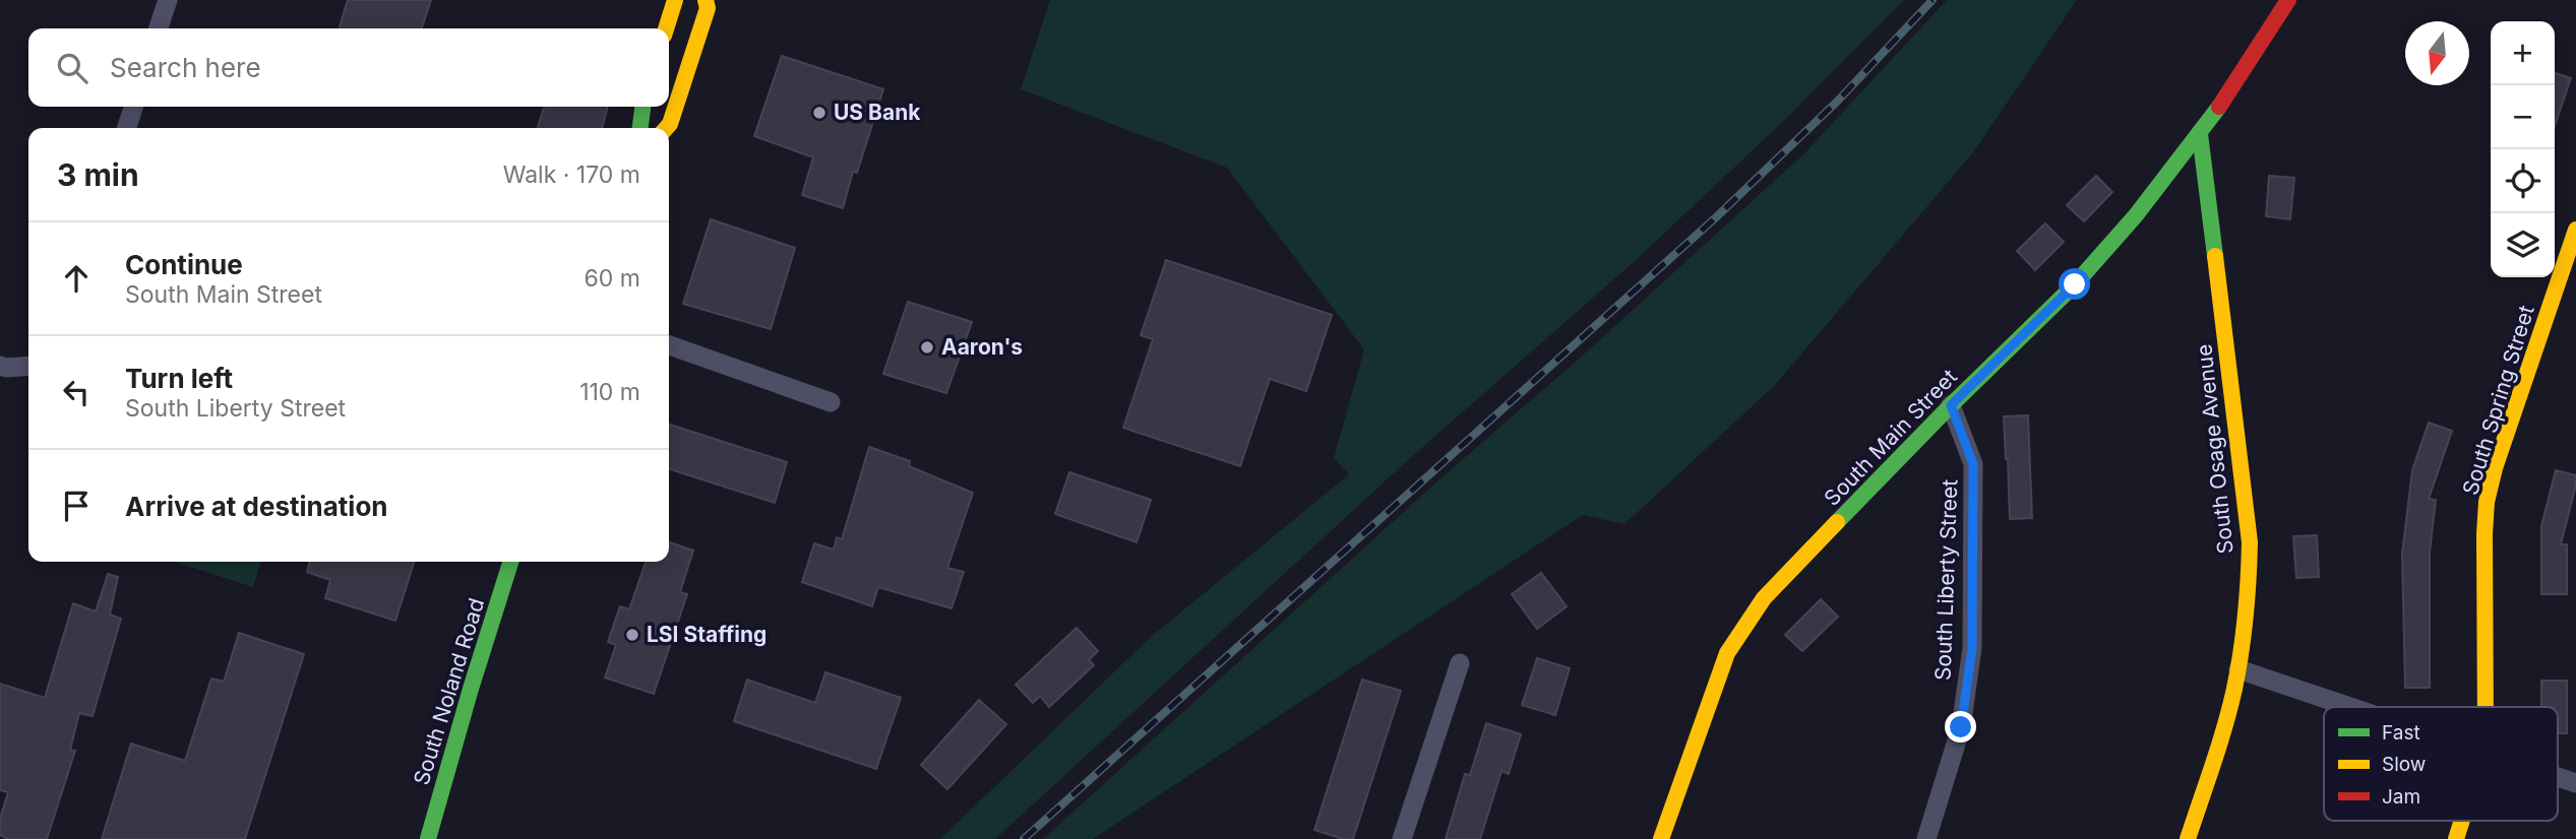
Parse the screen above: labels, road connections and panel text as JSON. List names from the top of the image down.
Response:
{
  "streets": {
    "street": [
      "South Spring Street",
      "South Main Street",
      "South Osage Avenue",
      "South Liberty Street",
      "South Noland Road"
    ]
  },
  "crossings": [
    ["South Main Street", "South Osage Avenue"],
    ["South Main Street", "South Liberty Street"]
  ],
  "places": ["US Bank", "Aaron's", "LSI Staffing"],
  "legend": ["Fast", "Slow", "Jam"],
  "north": "bottom",
  "page": {
    "map_buttons": ["+", "−"],
    "search": "Search here",
    "heading": ["3 min", "Walk · 170 m"],
    "list": [
      ["Continue", "South Main Street", "60 m"],
      ["Turn left", "South Liberty Street", "110 m"],
      "Arrive at destination"
    ]
  }
}
